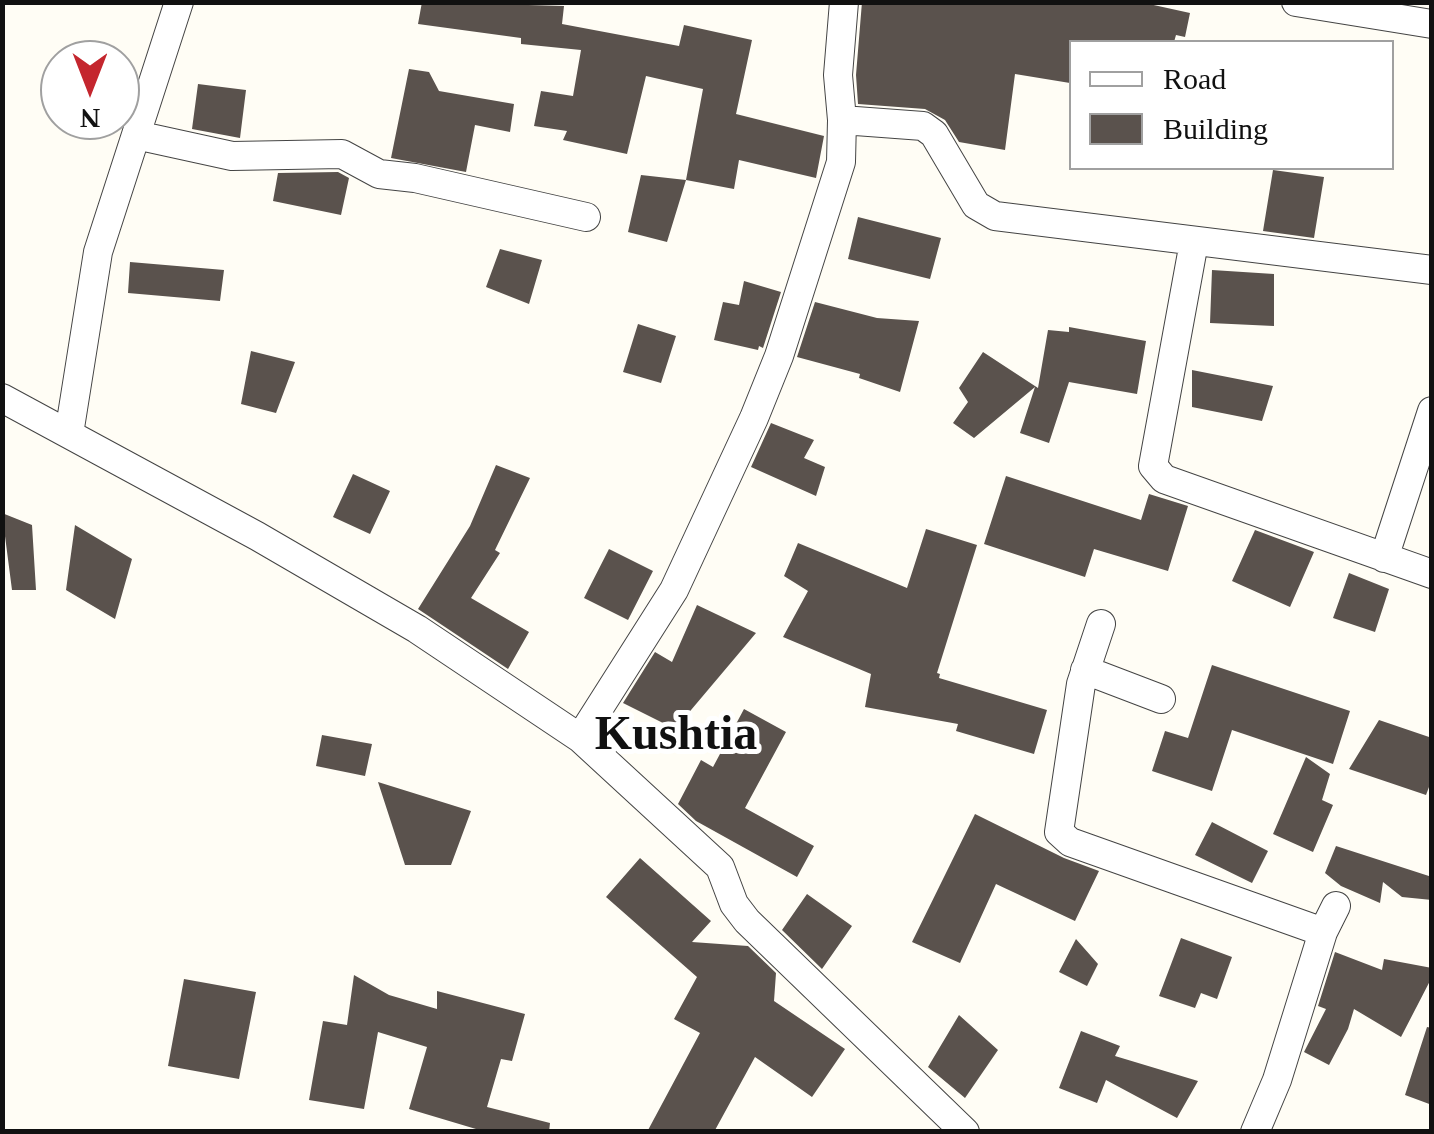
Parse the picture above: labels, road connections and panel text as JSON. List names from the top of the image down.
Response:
{
  "districts": ["Kushtia"],
  "legend": ["Road", "Building"],
  "north": "bottom"
}
